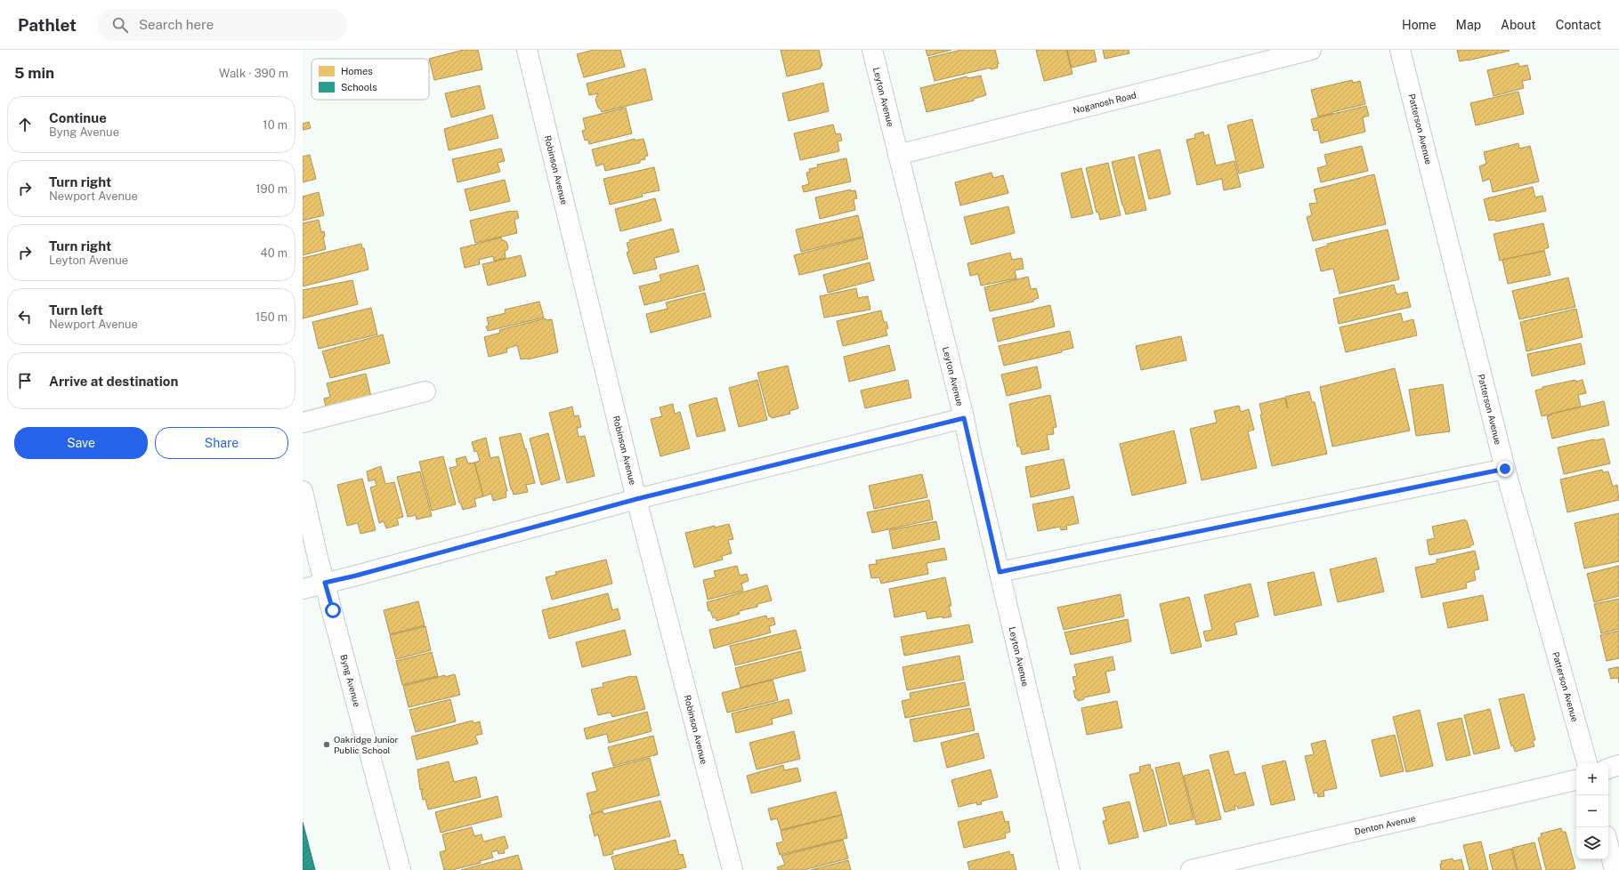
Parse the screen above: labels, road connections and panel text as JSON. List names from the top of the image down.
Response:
{
  "streets": {
    "street": [
      "Leyton Avenue",
      "Noganosh Road",
      "Patterson Avenue",
      "Robinson Avenue",
      "Byng Avenue",
      "Denton Avenue"
    ]
  },
  "crossings": [
    ["Leyton Avenue", "Noganosh Road"]
  ],
  "places": ["Oakridge Junior Public School"],
  "legend": ["Homes", "Schools"],
  "page": {
    "header": "Pathlet",
    "search": "Search here",
    "nav": [
      "Home",
      "Map",
      "About",
      "Contact"
    ],
    "heading": ["5 min", "Walk · 390 m"],
    "list": [
      ["Continue", "Byng Avenue", "10 m"],
      ["Turn right", "Newport Avenue", "190 m"],
      ["Turn right", "Leyton Avenue", "40 m"],
      ["Turn left", "Newport Avenue", "150 m"],
      "Arrive at destination"
    ],
    "buttons": ["Save", "Share"],
    "map_buttons": ["+", "−"]
  }
}
